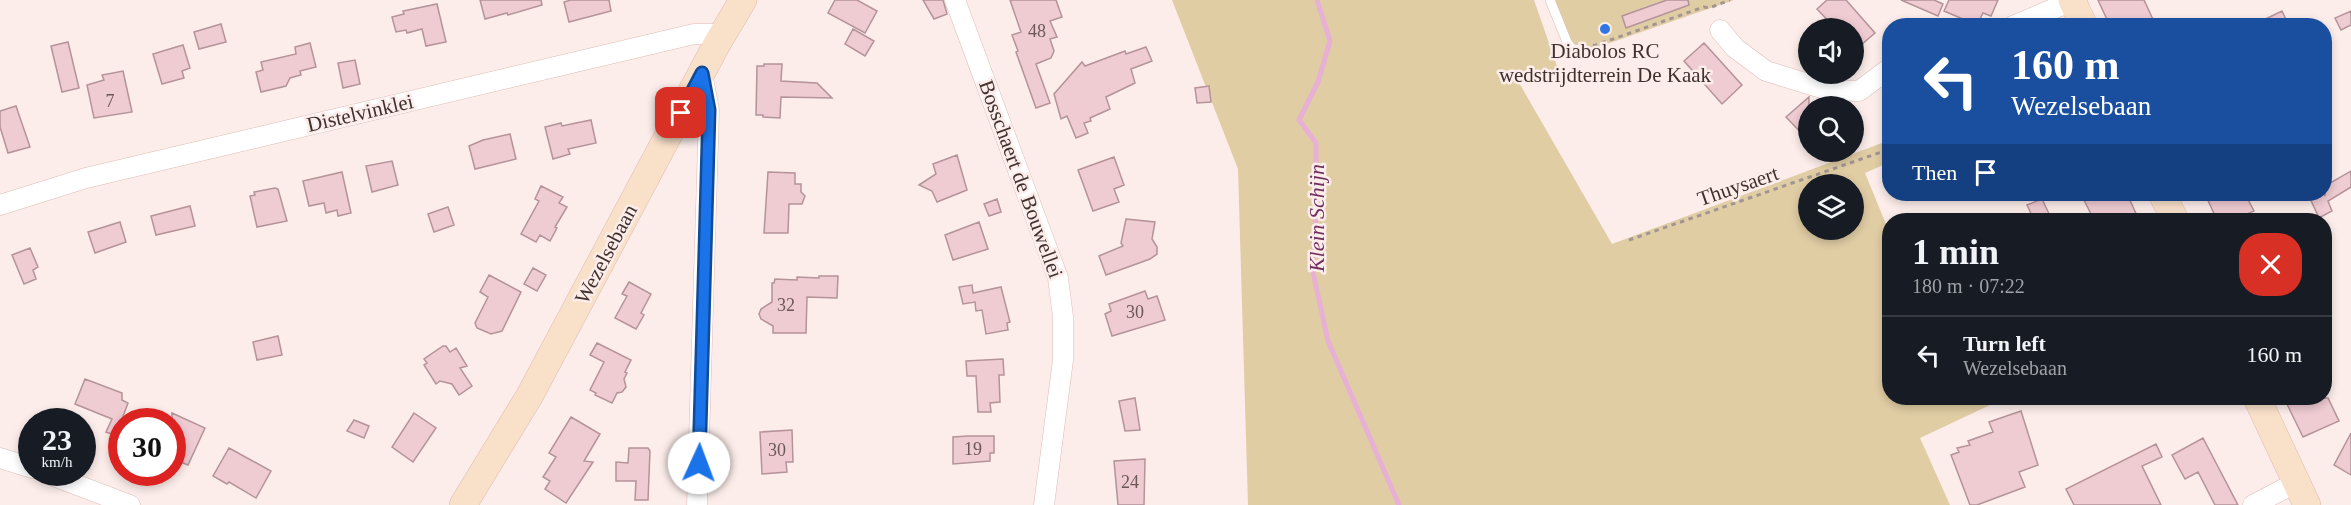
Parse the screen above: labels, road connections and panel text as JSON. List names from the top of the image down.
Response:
{
  "streets": {
    "street": ["Distelvinklei", "Bosschaert de Bouwellei", "Wezelsebaan"],
    "path": ["Thuysaert"]
  },
  "crossings": [
    ["Distelvinklei", "Wezelsebaan"]
  ],
  "water": ["Klein Schijn"],
  "places": ["Diabolos RC wedstrijdterrein De Kaak"],
  "house_numbers": [
    "48",
    "7",
    "32",
    "30",
    "19",
    "30",
    "24"
  ],
  "page": {
    "turn": ["160 m", "Wezelsebaan"],
    "then": "Then",
    "heading": ["1 min", "180 m · 07:22"],
    "list": [
      {
        "name": "Turn left",
        "note": "Wezelsebaan",
        "value": "160 m"
      }
    ],
    "speed": "23 km/h",
    "limit": "30"
  }
}
